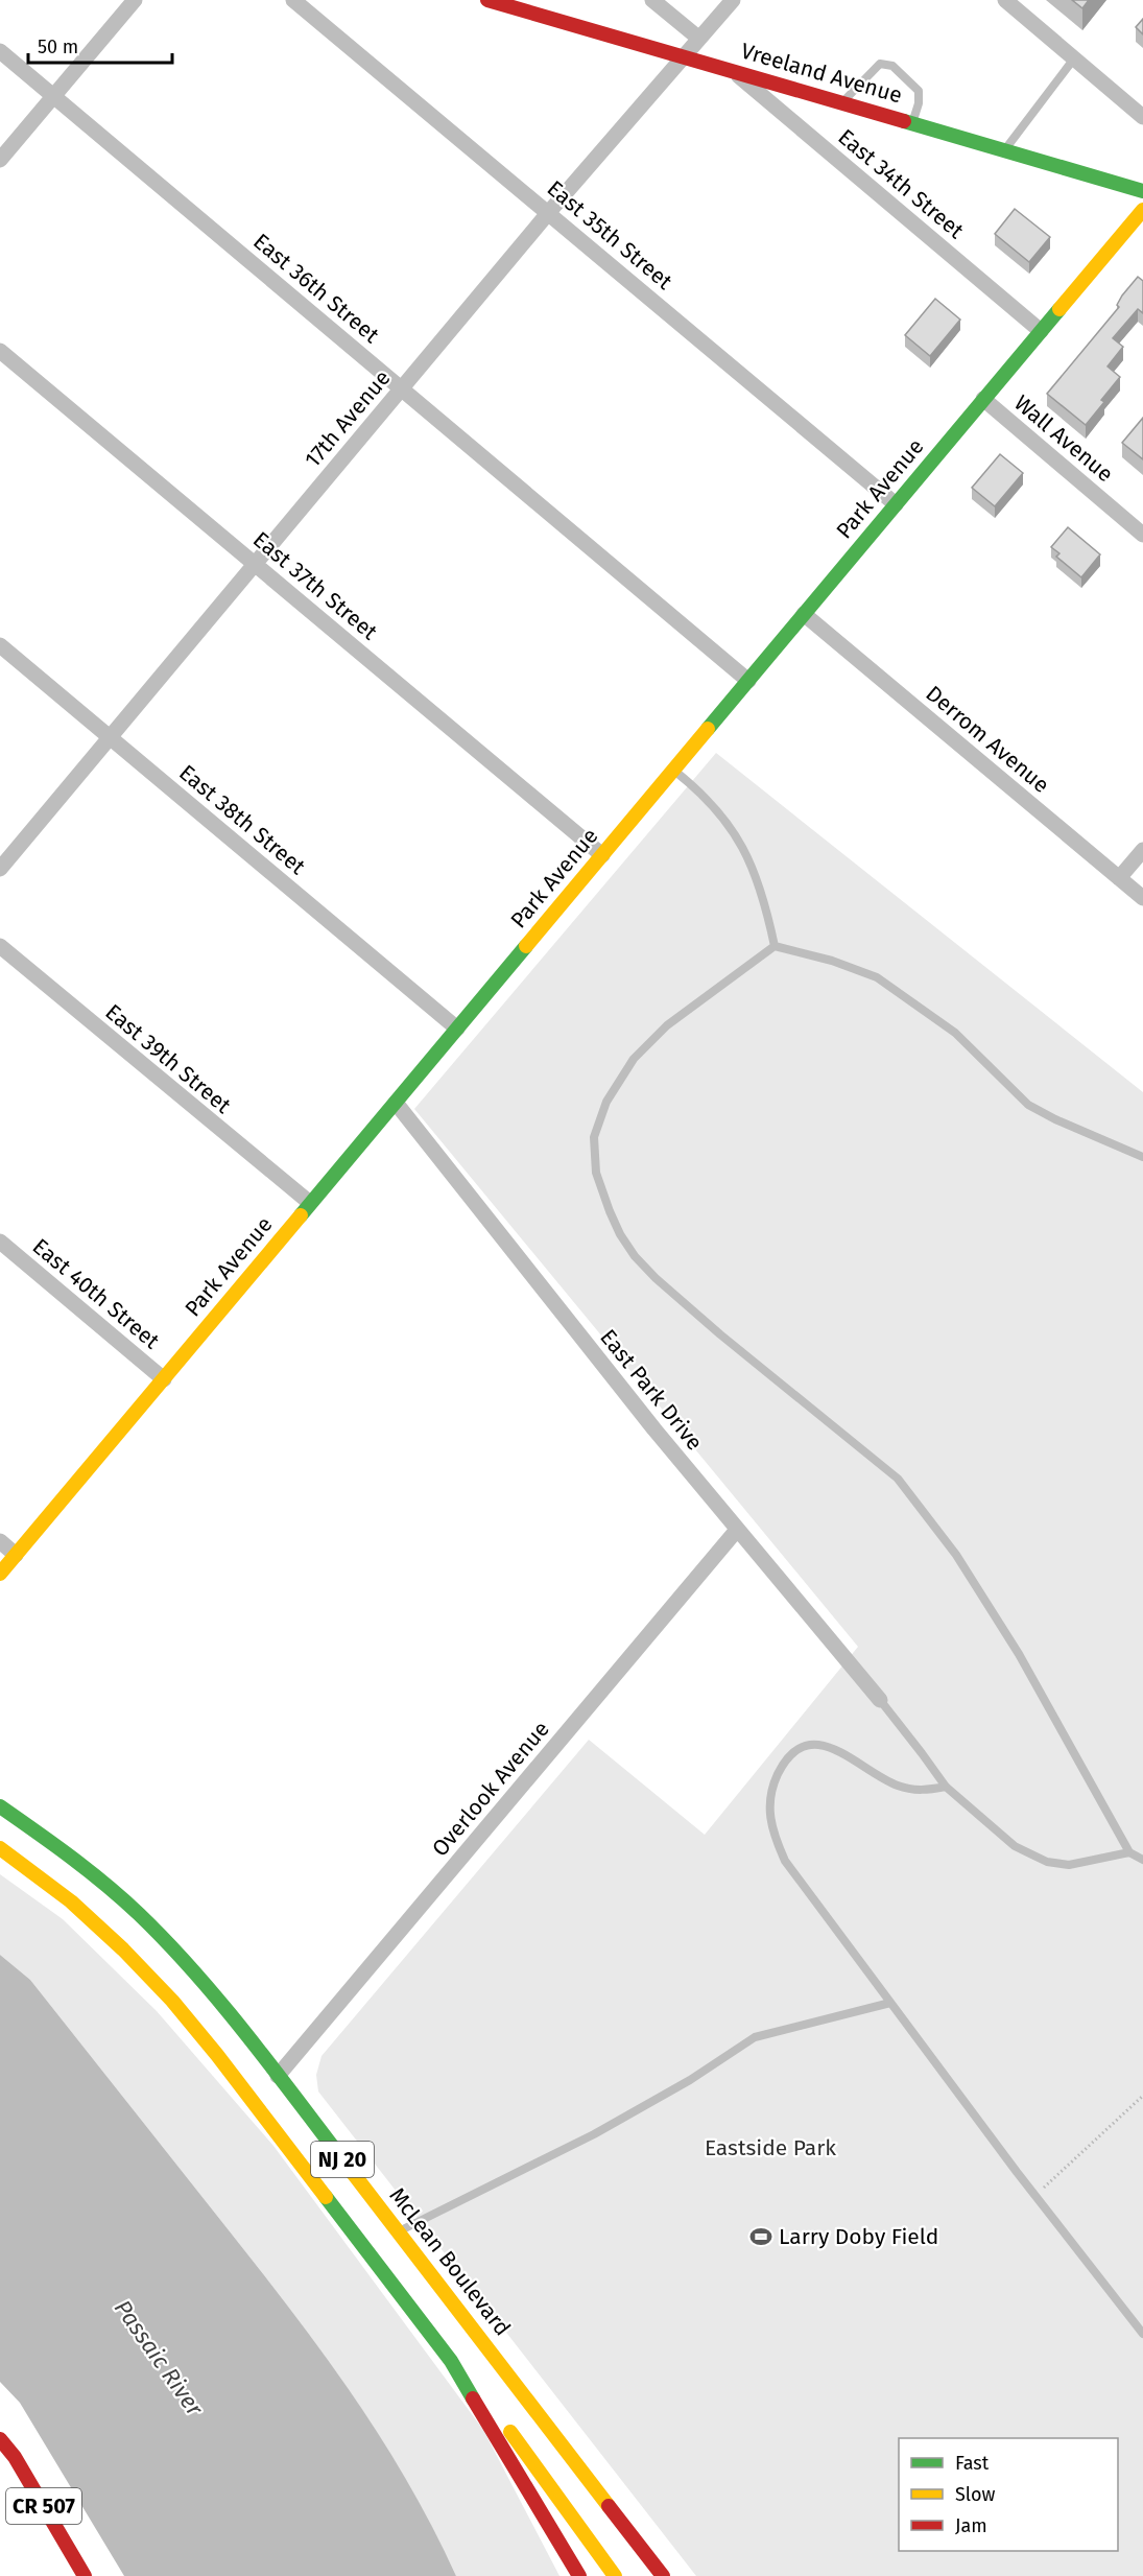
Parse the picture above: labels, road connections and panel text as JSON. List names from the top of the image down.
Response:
{
  "streets": {
    "main road": [
      "Vreeland Avenue",
      "Park Avenue",
      "NJ 20",
      "McLean Boulevard",
      "CR 507"
    ],
    "street": [
      "East 34th Street",
      "East 35th Street",
      "East 36th Street",
      "17th Avenue",
      "Wall Avenue",
      "East 37th Street",
      "Derrom Avenue",
      "East 38th Street",
      "East 39th Street",
      "East 40th Street",
      "East Park Drive",
      "Overlook Avenue"
    ]
  },
  "crossings": [
    ["Vreeland Avenue", "East 34th Street"],
    ["Vreeland Avenue", "17th Avenue"],
    ["East 34th Street", "Park Avenue"],
    ["East 35th Street", "17th Avenue"],
    ["East 35th Street", "Park Avenue"],
    ["East 36th Street", "17th Avenue"],
    ["East 36th Street", "Park Avenue"],
    ["17th Avenue", "East 37th Street"],
    ["17th Avenue", "East 38th Street"],
    ["Wall Avenue", "Park Avenue"],
    ["Park Avenue", "East 37th Street"],
    ["Park Avenue", "Derrom Avenue"],
    ["Park Avenue", "East 38th Street"],
    ["Park Avenue", "East 39th Street"],
    ["Park Avenue", "East 40th Street"],
    ["Park Avenue", "East Park Drive"],
    ["East Park Drive", "Overlook Avenue"],
    ["Overlook Avenue", "McLean Boulevard"]
  ],
  "water": ["Passaic River"],
  "parks": ["Eastside Park"],
  "places": {
    "sports": ["Larry Doby Field"]
  },
  "legend": ["Fast", "Slow", "Jam"],
  "scale_bar": "50 m"
}
